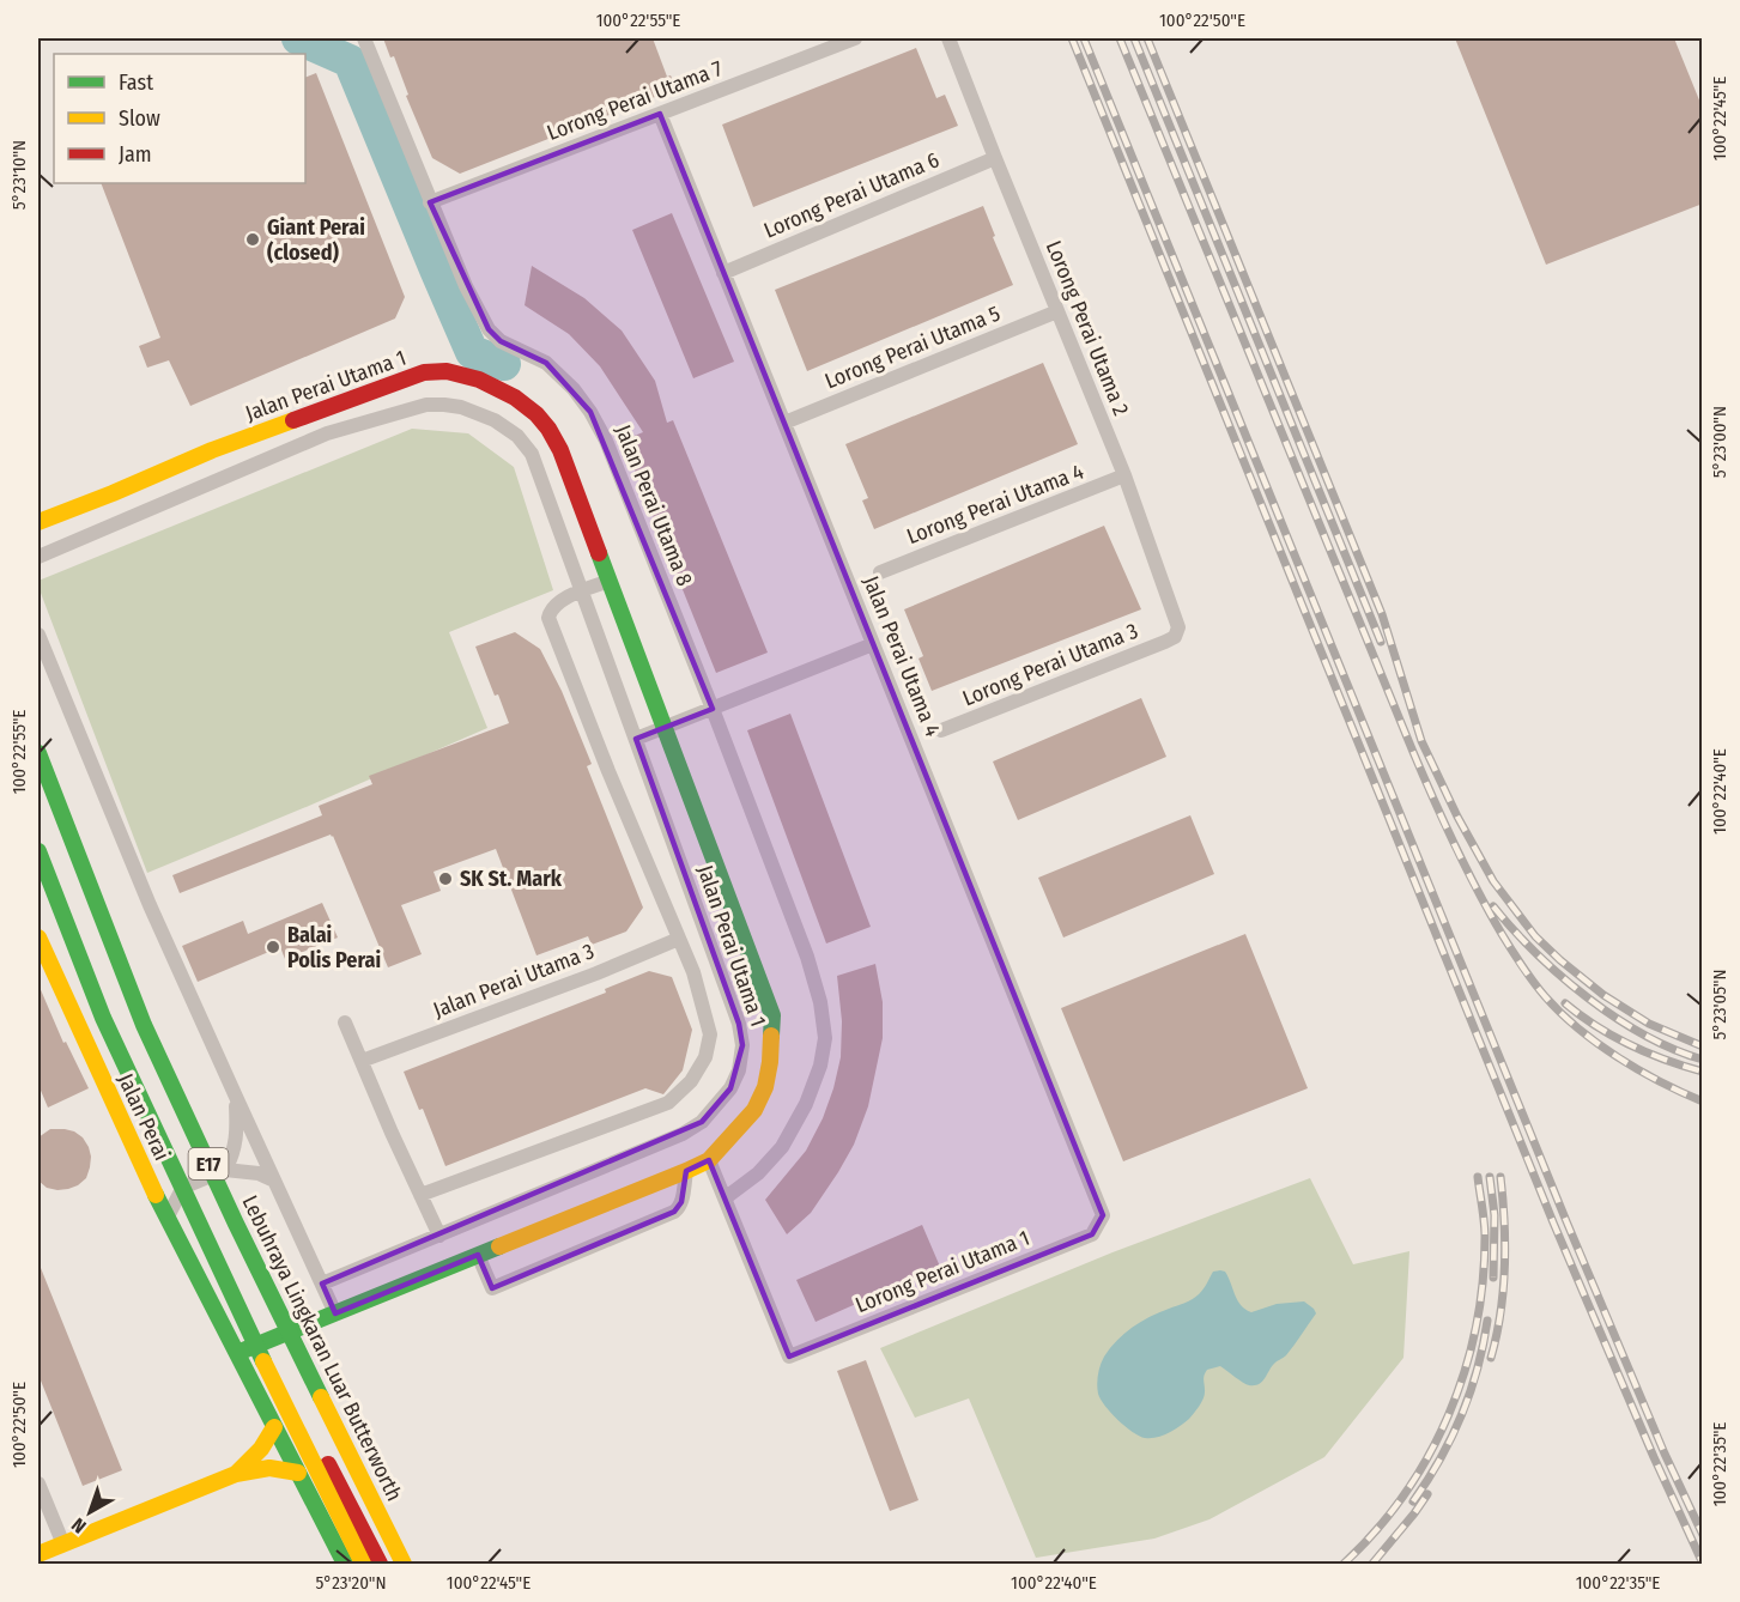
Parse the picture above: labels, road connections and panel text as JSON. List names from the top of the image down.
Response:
{
  "streets": {
    "main road": [
      "Jalan Perai Utama 1",
      "Jalan Perai",
      "E17",
      "Lebuhraya Lingkaran Luar Butterworth"
    ],
    "street": [
      "Lorong Perai Utama 7",
      "Lorong Perai Utama 6",
      "Lorong Perai Utama 2",
      "Lorong Perai Utama 5",
      "Lorong Perai Utama 4",
      "Jalan Perai Utama 8",
      "Jalan Perai Utama 4",
      "Lorong Perai Utama 3",
      "Jalan Perai Utama 3",
      "Lorong Perai Utama 1"
    ]
  },
  "crossings": [
    ["Lorong Perai Utama 7", "Jalan Perai Utama 8"],
    ["Lorong Perai Utama 7", "Jalan Perai Utama 4"],
    ["Lorong Perai Utama 6", "Lorong Perai Utama 2"],
    ["Lorong Perai Utama 6", "Jalan Perai Utama 4"],
    ["Lorong Perai Utama 2", "Lorong Perai Utama 5"],
    ["Lorong Perai Utama 2", "Lorong Perai Utama 4"],
    ["Lorong Perai Utama 2", "Lorong Perai Utama 3"],
    ["Lorong Perai Utama 5", "Jalan Perai Utama 4"],
    ["Jalan Perai Utama 1", "Jalan Perai Utama 3"],
    ["Jalan Perai Utama 1", "Jalan Perai"],
    ["Jalan Perai Utama 4", "Lorong Perai Utama 1"]
  ],
  "places": ["Giant Perai (closed)", "SK St. Mark", "Balai Polis Perai"],
  "legend": ["Fast", "Slow", "Jam"],
  "north": "bottom left",
  "coordinates": [
    "100°22'55\"E",
    "100°22'50\"E",
    "100°22'45\"E",
    "5°23'10\"N",
    "5°23'00\"N",
    "100°22'40\"E",
    "5°23'05\"N",
    "100°22'35\"E",
    "5°23'20\"N"
  ]
}
